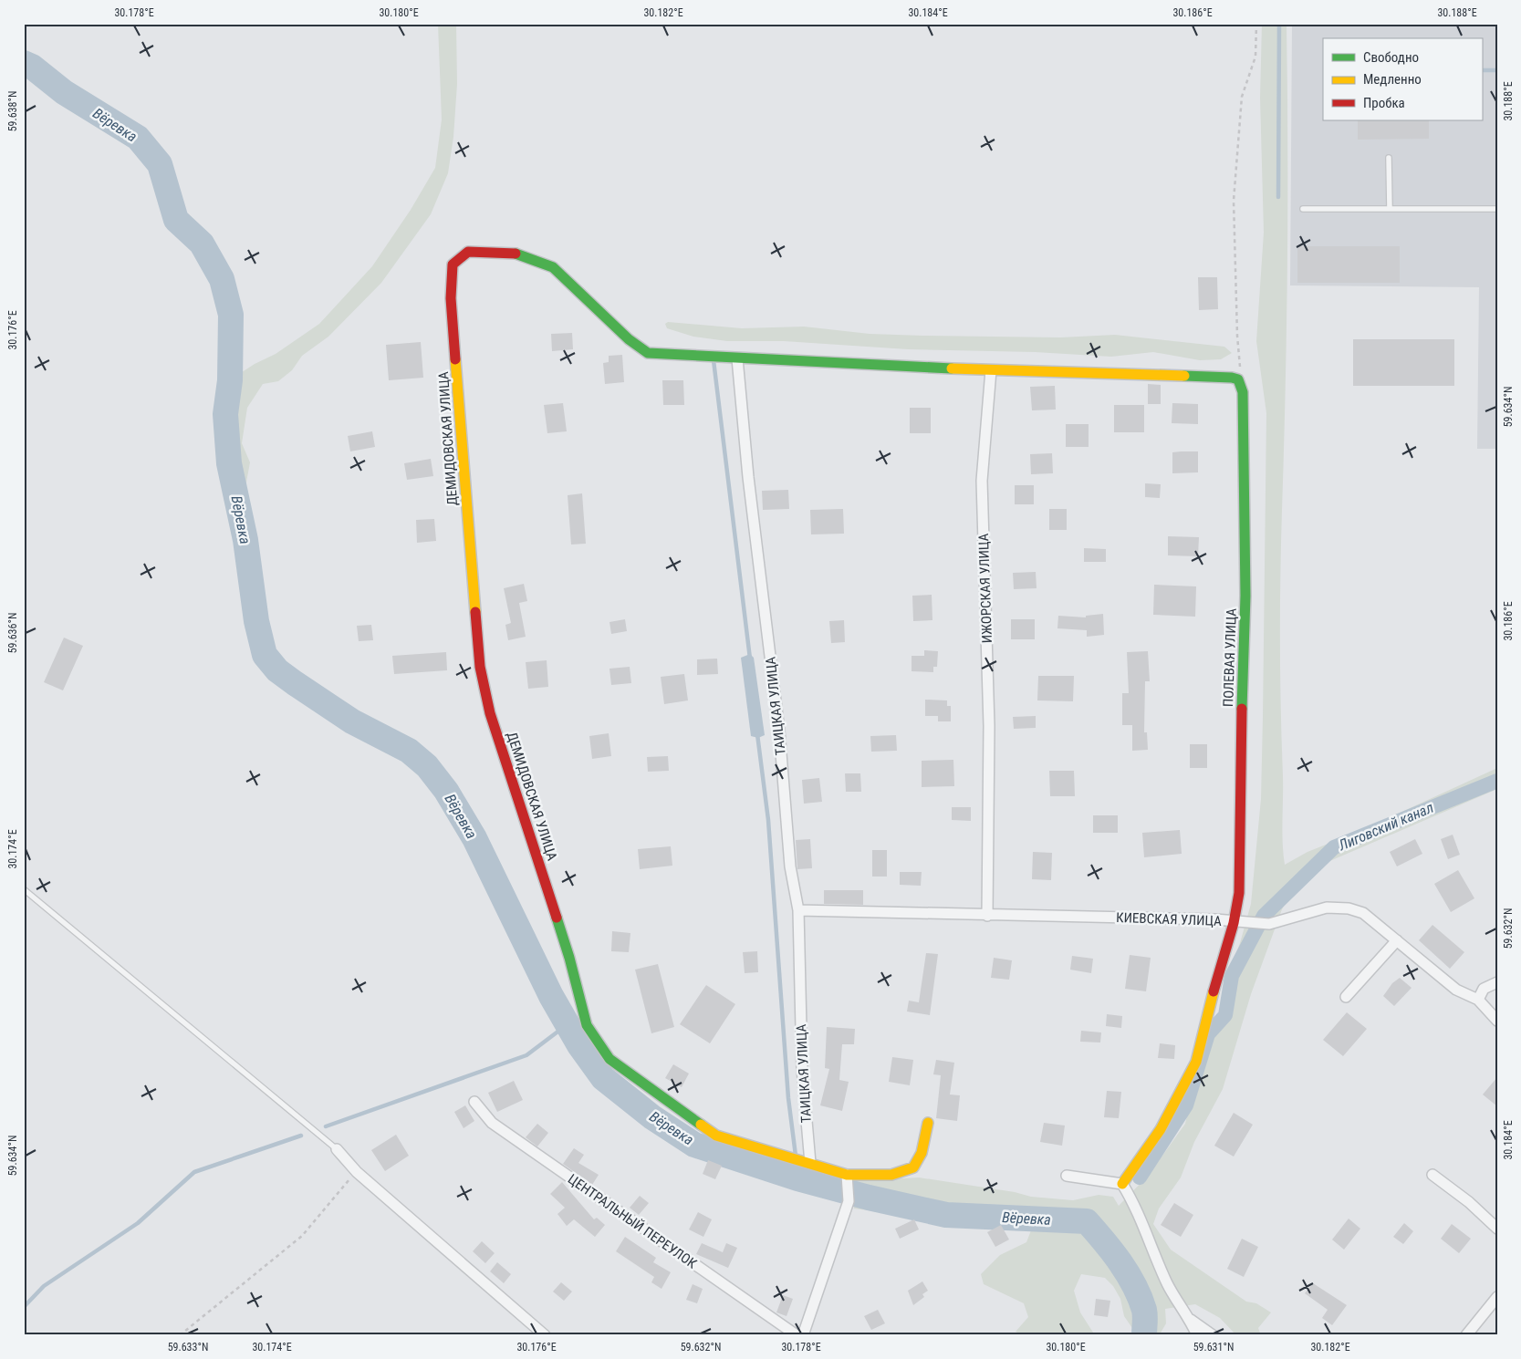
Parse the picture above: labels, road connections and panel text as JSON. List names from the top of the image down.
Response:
{
  "streets": {
    "street": [
      "ДЕМИДОВСКАЯ УЛИЦА",
      "ИЖОРСКАЯ УЛИЦА",
      "ПОЛЕВАЯ УЛИЦА",
      "ТАИЦКАЯ УЛИЦА",
      "КИЕВСКАЯ УЛИЦА",
      "ЦЕНТРАЛЬНЫЙ ПЕРЕУЛОК"
    ]
  },
  "crossings": [
    ["ДЕМИДОВСКАЯ УЛИЦА", "ТАИЦКАЯ УЛИЦА"],
    ["ИЖОРСКАЯ УЛИЦА", "ПОЛЕВАЯ УЛИЦА"],
    ["ИЖОРСКАЯ УЛИЦА", "КИЕВСКАЯ УЛИЦА"],
    ["ПОЛЕВАЯ УЛИЦА", "КИЕВСКАЯ УЛИЦА"],
    ["ТАИЦКАЯ УЛИЦА", "КИЕВСКАЯ УЛИЦА"]
  ],
  "water": ["Вёревка", "Лиговский канал"],
  "legend": ["Свободно", "Медленно", "Пробка"],
  "coordinates": [
    "30.178°E",
    "30.180°E",
    "30.182°E",
    "30.184°E",
    "30.186°E",
    "30.188°E",
    "59.638°N",
    "30.176°E",
    "59.634°N",
    "59.636°N",
    "30.174°E",
    "59.632°N",
    "59.633°N",
    "59.631°N"
  ]
}
